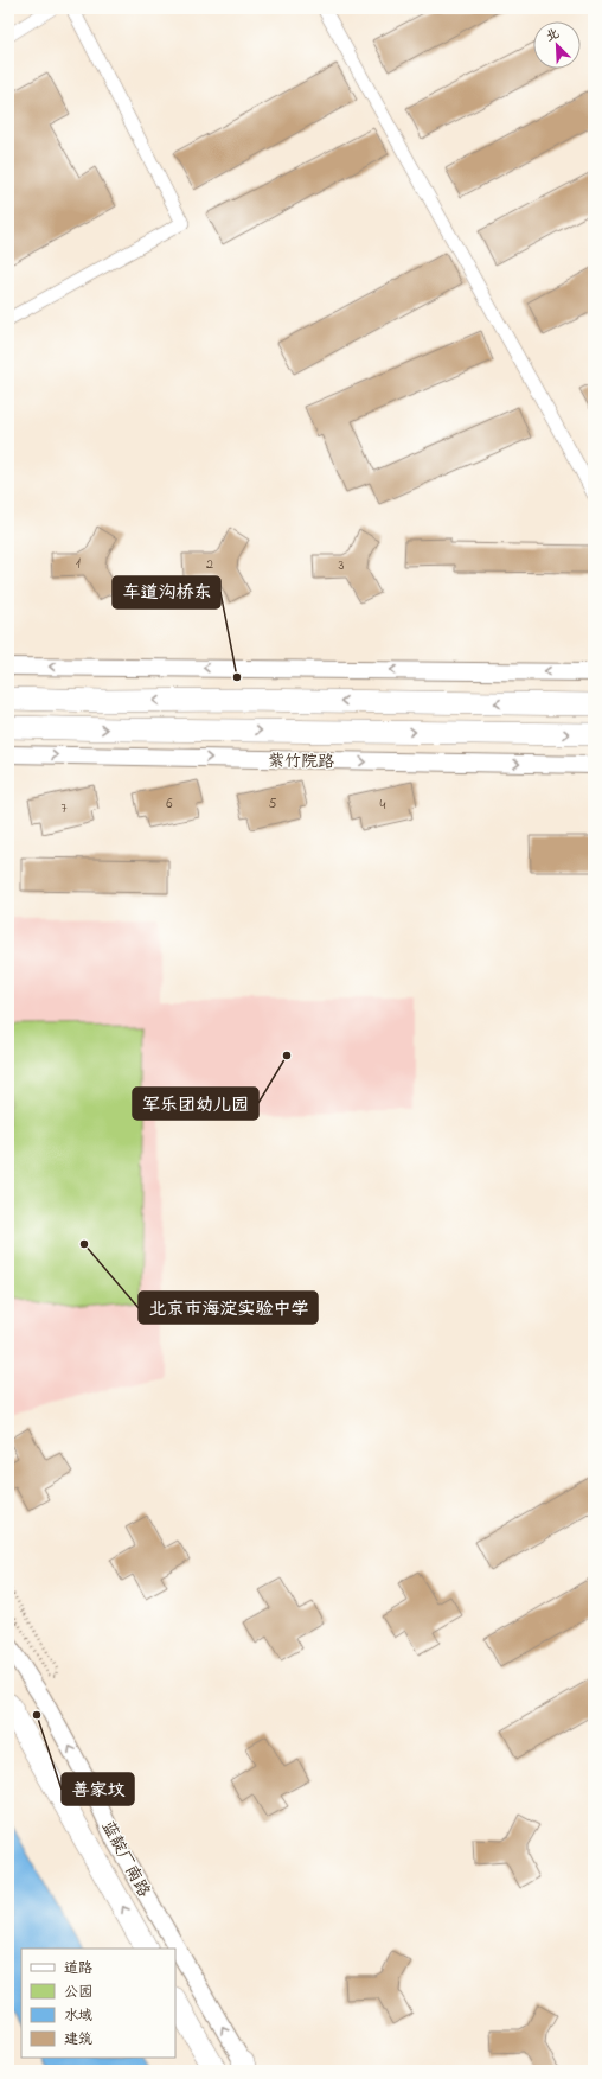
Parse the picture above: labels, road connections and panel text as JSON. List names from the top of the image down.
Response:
{
  "streets": {
    "highway": ["紫竹院路", "蓝靛厂南路"]
  },
  "one_way": ["蓝靛厂南路"],
  "places": [
    "车道沟桥东",
    "军乐团幼儿园",
    "北京市海淀实验中学",
    "善家坟"
  ],
  "house_numbers": [
    "1",
    "2",
    "3",
    "6",
    "5",
    "4",
    "7"
  ],
  "legend": [
    "道路",
    "公园",
    "水域",
    "建筑"
  ],
  "north": "top left"
}
